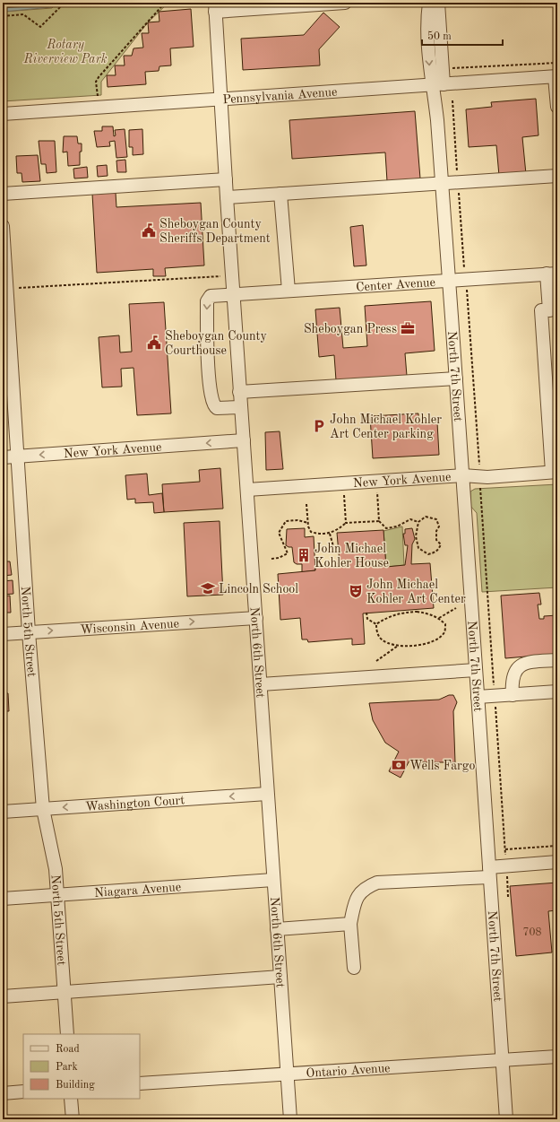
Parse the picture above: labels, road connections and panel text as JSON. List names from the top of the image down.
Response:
{
  "streets": {
    "street": [
      "Pennsylvania Avenue",
      "Center Avenue",
      "North 7th Street",
      "New York Avenue",
      "Wisconsin Avenue",
      "North 5th Street",
      "North 6th Street",
      "Washington Court",
      "Niagara Avenue",
      "Ontario Avenue"
    ]
  },
  "crossings": [
    ["Pennsylvania Avenue", "North 7th Street"],
    ["Pennsylvania Avenue", "North 6th Street"],
    ["Center Avenue", "North 7th Street"],
    ["Center Avenue", "North 6th Street"],
    ["North 7th Street", "New York Avenue"],
    ["North 7th Street", "Ontario Avenue"],
    ["New York Avenue", "North 5th Street"],
    ["New York Avenue", "North 6th Street"],
    ["Wisconsin Avenue", "North 5th Street"],
    ["Wisconsin Avenue", "North 6th Street"],
    ["North 5th Street", "Washington Court"],
    ["North 5th Street", "Niagara Avenue"],
    ["North 6th Street", "Washington Court"],
    ["North 6th Street", "Niagara Avenue"],
    ["North 6th Street", "Ontario Avenue"]
  ],
  "one_way": ["New York Avenue", "Wisconsin Avenue", "Washington Court"],
  "parks": ["Rotary Riverview Park"],
  "places": {
    "public building": ["Sheboygan County Sheriffs Department", "Sheboygan County Courthouse"],
    "office": ["Sheboygan Press"],
    "parking": ["John Michael Kohler Art Center parking"],
    "building": ["John Michael Kohler House"],
    "school or university": ["Lincoln School"],
    "theatre": ["John Michael Kohler Art Center"],
    "bank": ["Wells Fargo"]
  },
  "house_numbers": ["708"],
  "legend": ["Road", "Park", "Building"],
  "scale_bar": "50 m"
}
